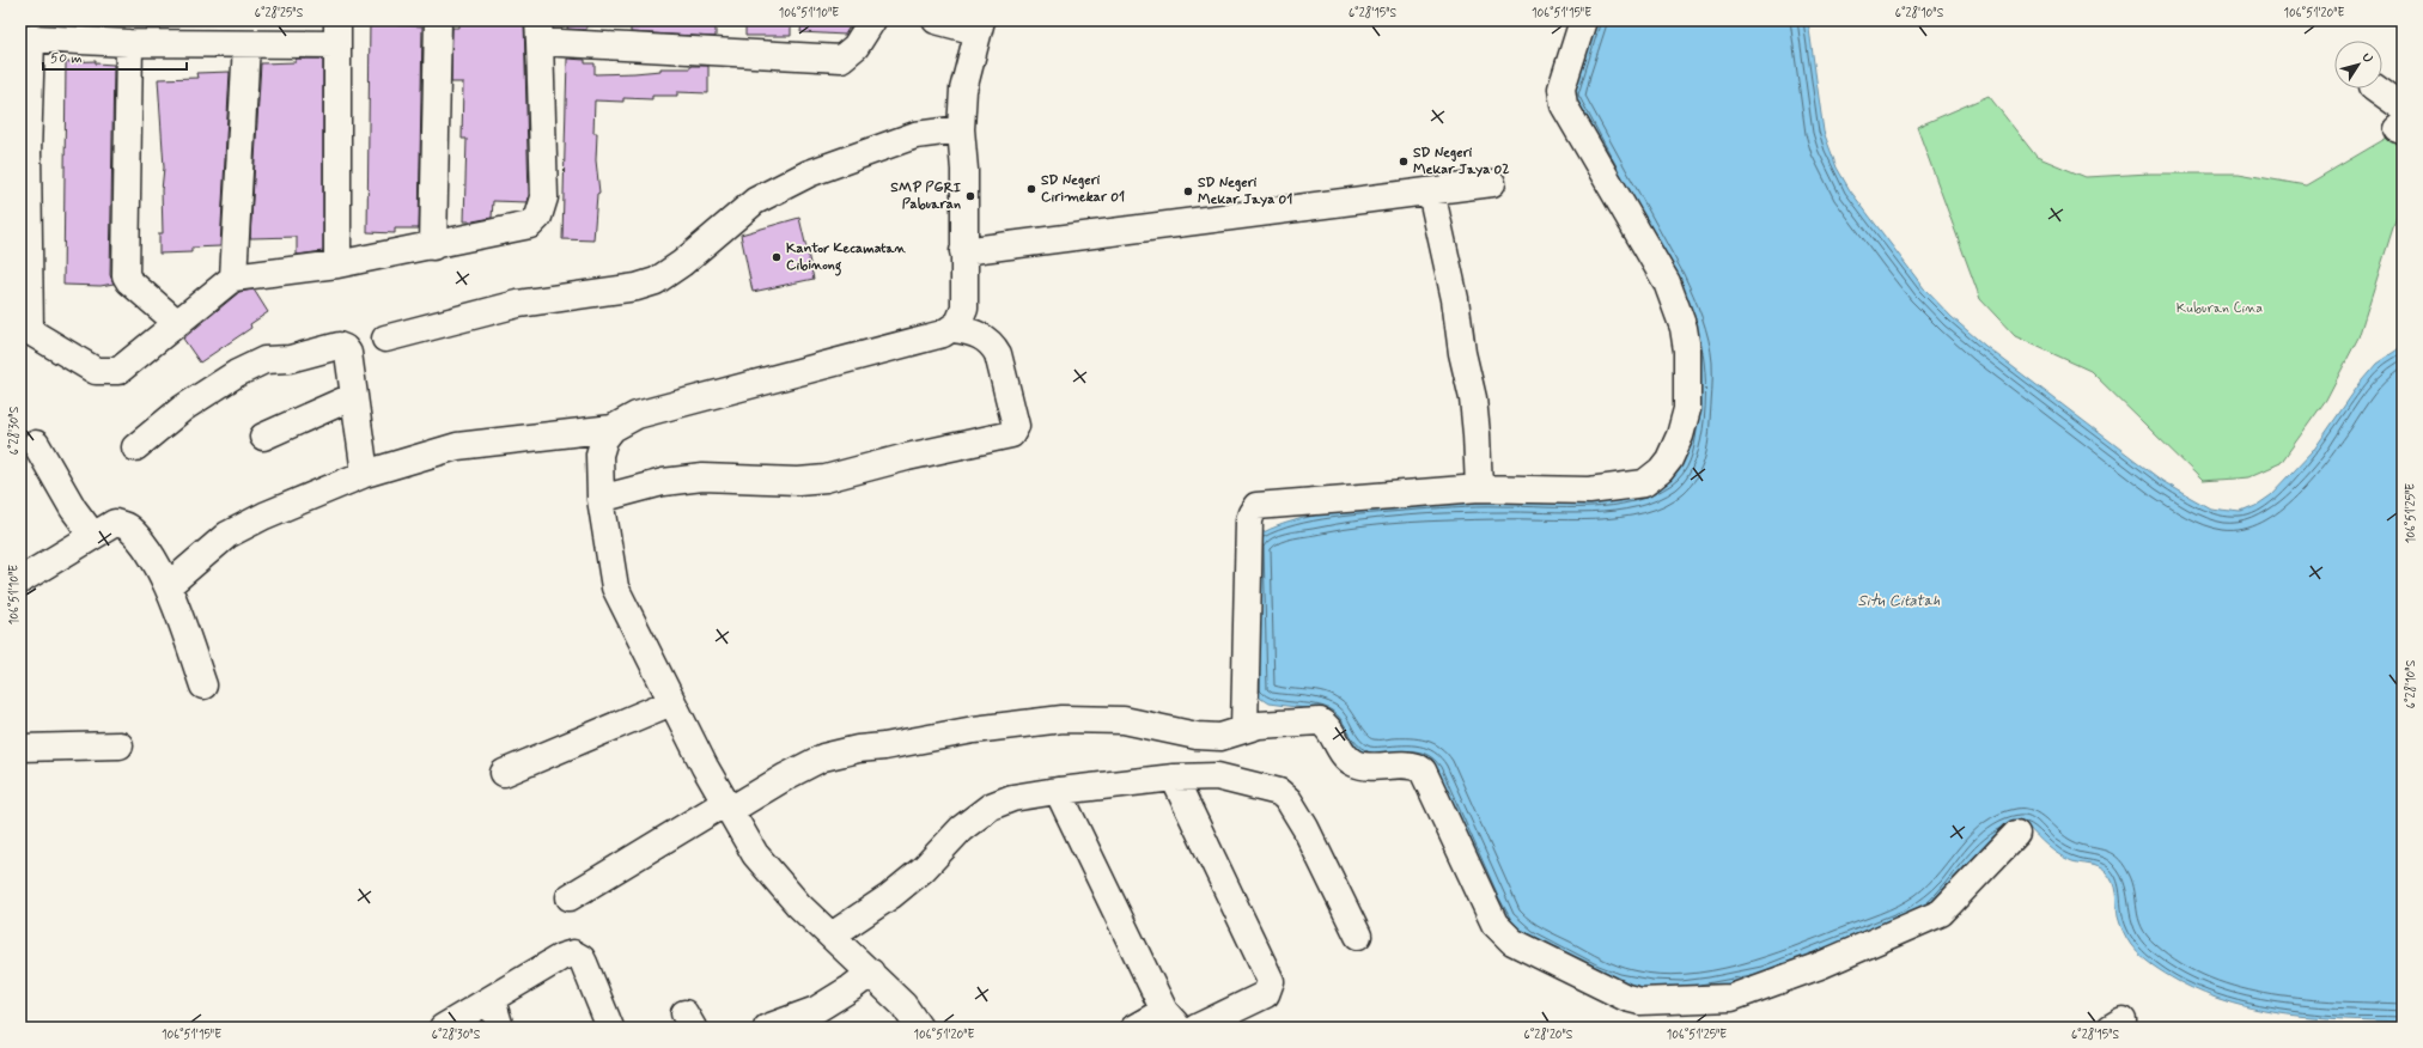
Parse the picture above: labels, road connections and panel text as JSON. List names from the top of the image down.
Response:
{
  "water": ["Situ Citatah"],
  "parks": ["Kuburan Cina"],
  "places": [
    "SD Negeri Mekar Jaya 02",
    "SD Negeri Cirimekar 01",
    "SD Negeri Mekar Jaya 01",
    "SMP PGRI Pabuaran",
    "Kantor Kecamatan Cibinong"
  ],
  "scale_bar": "50 m",
  "north": "top right",
  "coordinates": [
    "6°28'25\"S",
    "106°51'10\"E",
    "6°28'15\"S",
    "106°51'15\"E",
    "6°28'10\"S",
    "106°51'20\"E",
    "6°28'30\"S",
    "106°51'25\"E",
    "6°28'20\"S"
  ]
}
